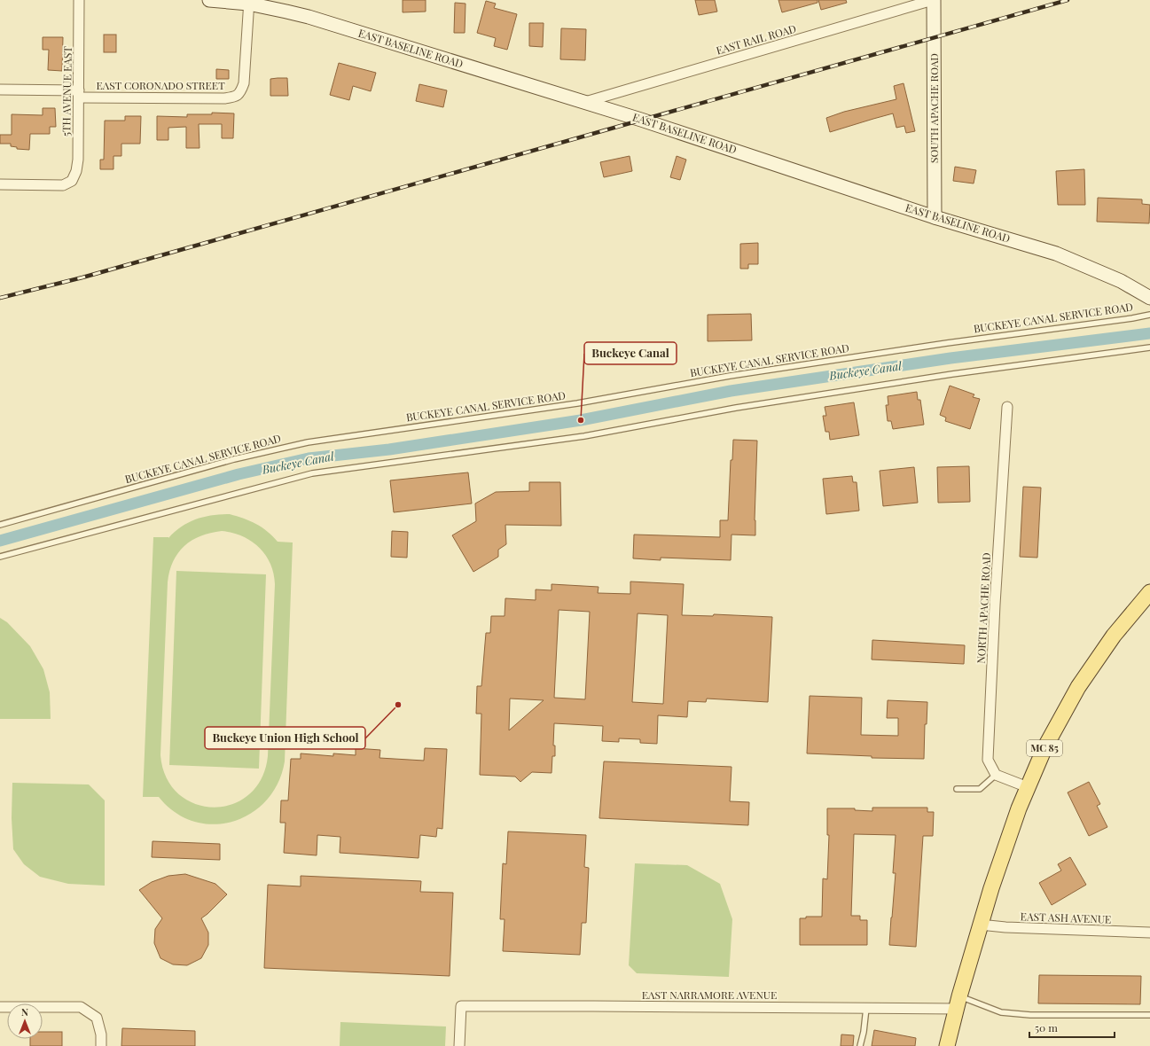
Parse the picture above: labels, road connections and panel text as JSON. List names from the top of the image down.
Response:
{
  "streets": {
    "main road": ["EAST BASELINE ROAD", "SOUTH APACHE ROAD", "MC 85"],
    "street": [
      "EAST RAIL ROAD",
      "EAST CORONADO STREET",
      "5TH AVENUE EAST",
      "NORTH APACHE ROAD",
      "EAST ASH AVENUE",
      "EAST NARRAMORE AVENUE"
    ],
    "lane": ["BUCKEYE CANAL SERVICE ROAD"]
  },
  "crossings": [
    ["EAST RAIL ROAD", "EAST BASELINE ROAD"],
    ["EAST RAIL ROAD", "SOUTH APACHE ROAD"],
    ["EAST BASELINE ROAD", "EAST CORONADO STREET"],
    ["EAST BASELINE ROAD", "SOUTH APACHE ROAD"],
    ["EAST CORONADO STREET", "5TH AVENUE EAST"],
    ["MC 85", "EAST ASH AVENUE"],
    ["MC 85", "EAST NARRAMORE AVENUE"]
  ],
  "water": ["Buckeye Canal"],
  "places": ["Buckeye Canal", "Buckeye Union High School"],
  "scale_bar": "50 m",
  "north": "top"
}
